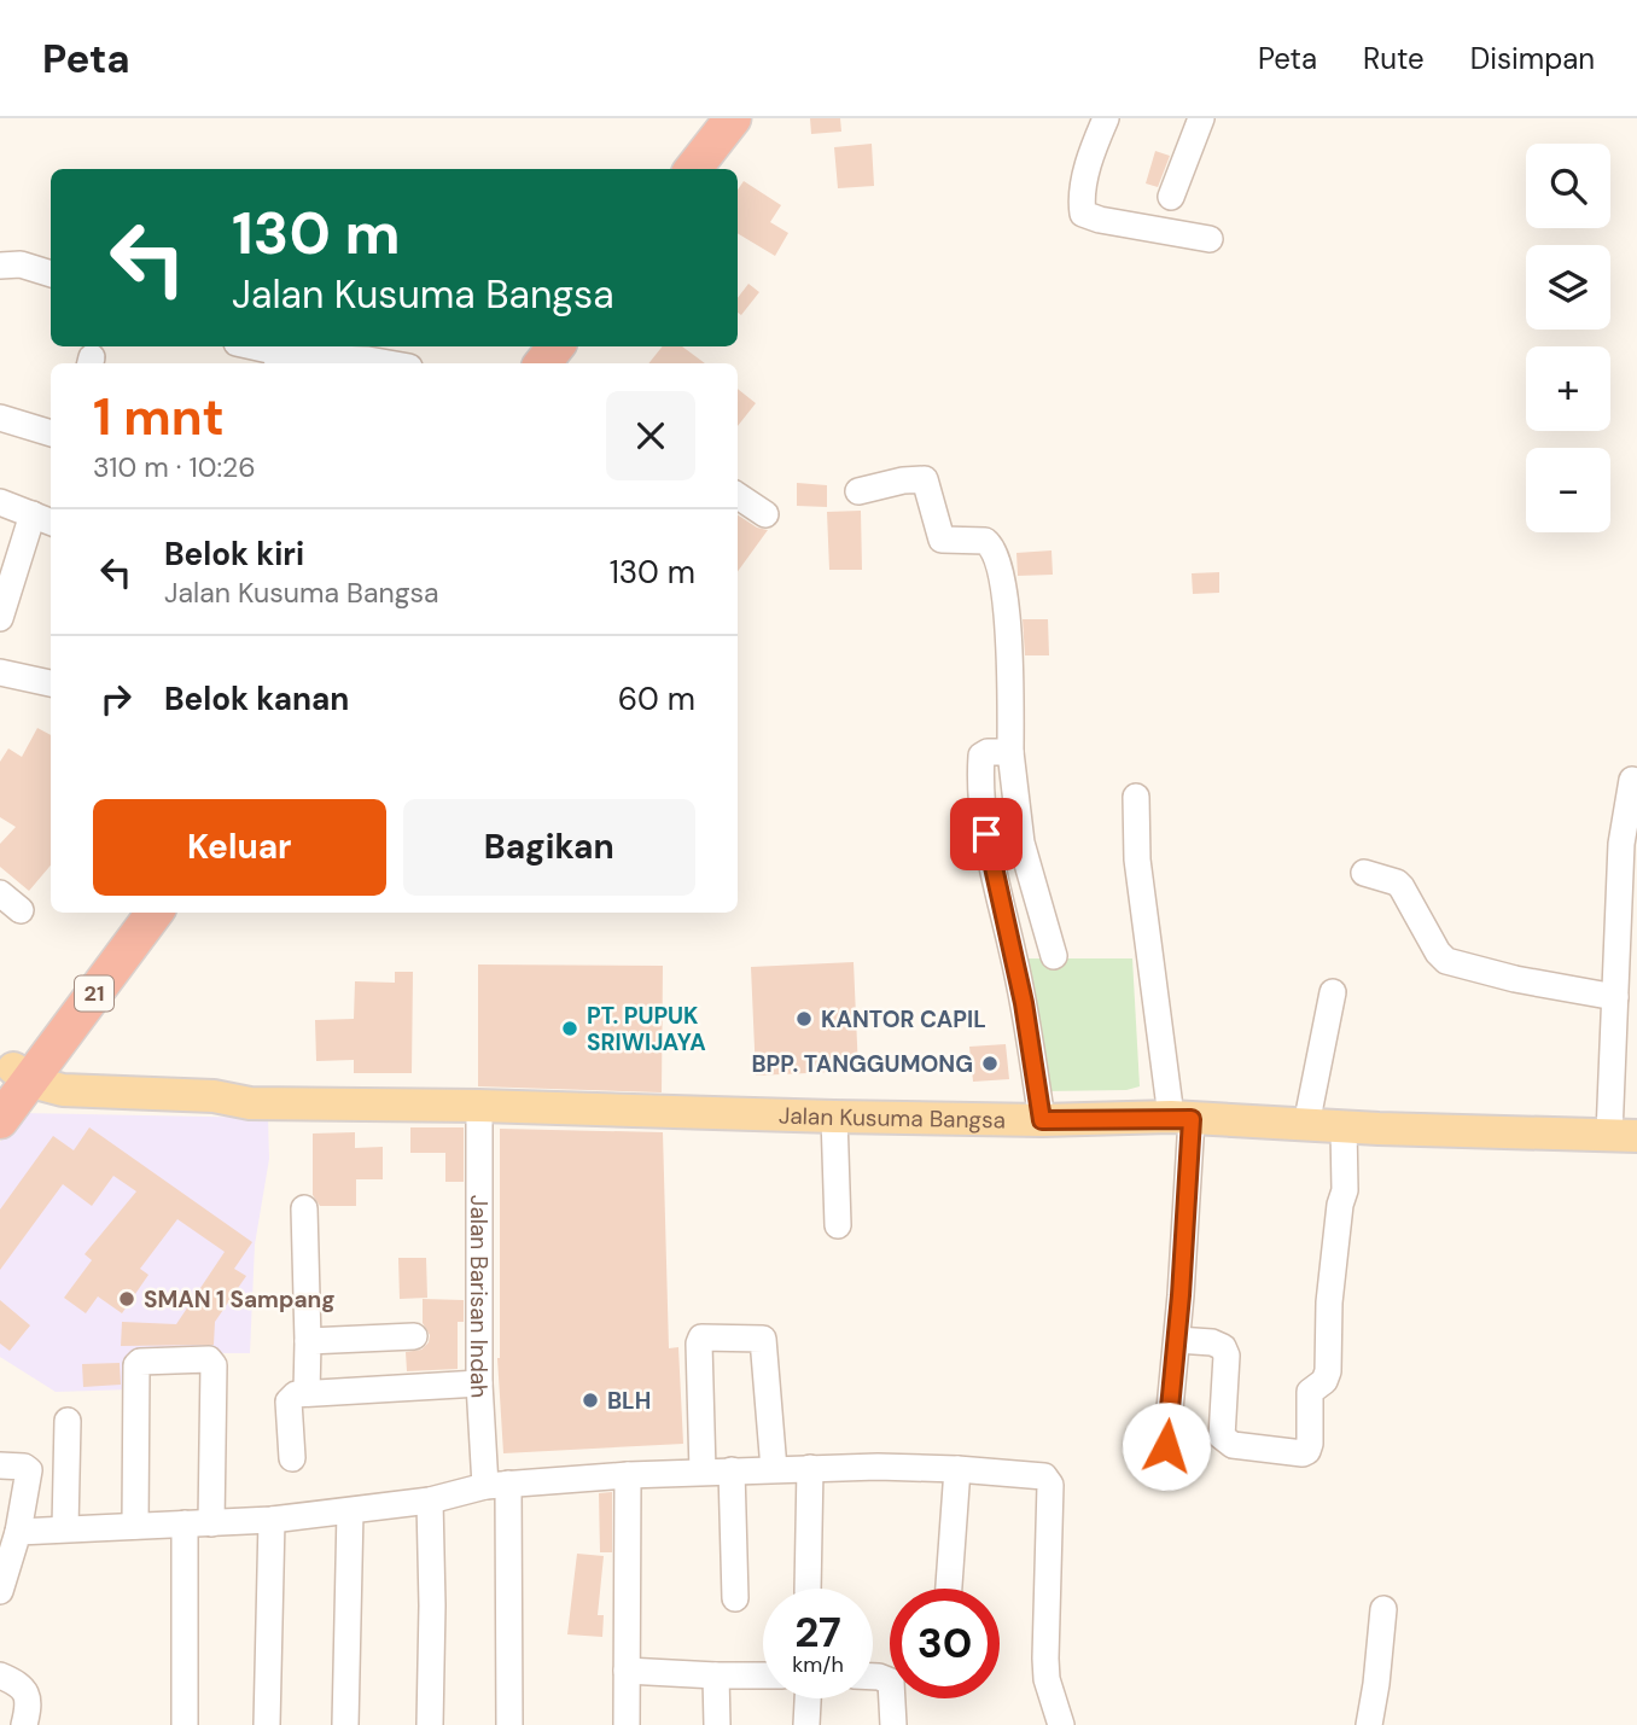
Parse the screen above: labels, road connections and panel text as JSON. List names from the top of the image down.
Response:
{
  "streets": {
    "highway": ["21"],
    "main road": ["Jalan Kusuma Bangsa"],
    "street": ["Jalan Barisan Indah"]
  },
  "crossings": [
    ["21", "Jalan Kusuma Bangsa"],
    ["Jalan Kusuma Bangsa", "Jalan Barisan Indah"]
  ],
  "places": [
    "KANTOR CAPIL",
    "PT. PUPUK SRIWIJAYA",
    "BPP. TANGGUMONG",
    "SMAN 1 Sampang",
    "BLH"
  ],
  "page": {
    "header": "Peta",
    "nav": ["Peta", "Rute", "Disimpan"],
    "map_buttons": ["+", "−"],
    "turn": ["130 m", "Jalan Kusuma Bangsa"],
    "heading": ["1 mnt", "310 m · 10:26"],
    "list": [
      {
        "name": "Belok kiri",
        "note": "Jalan Kusuma Bangsa",
        "value": "130 m"
      },
      {
        "name": "Belok kanan",
        "value": "60 m"
      }
    ],
    "buttons": ["Keluar", "Bagikan"],
    "speed": "27 km/h",
    "limit": "30"
  }
}
